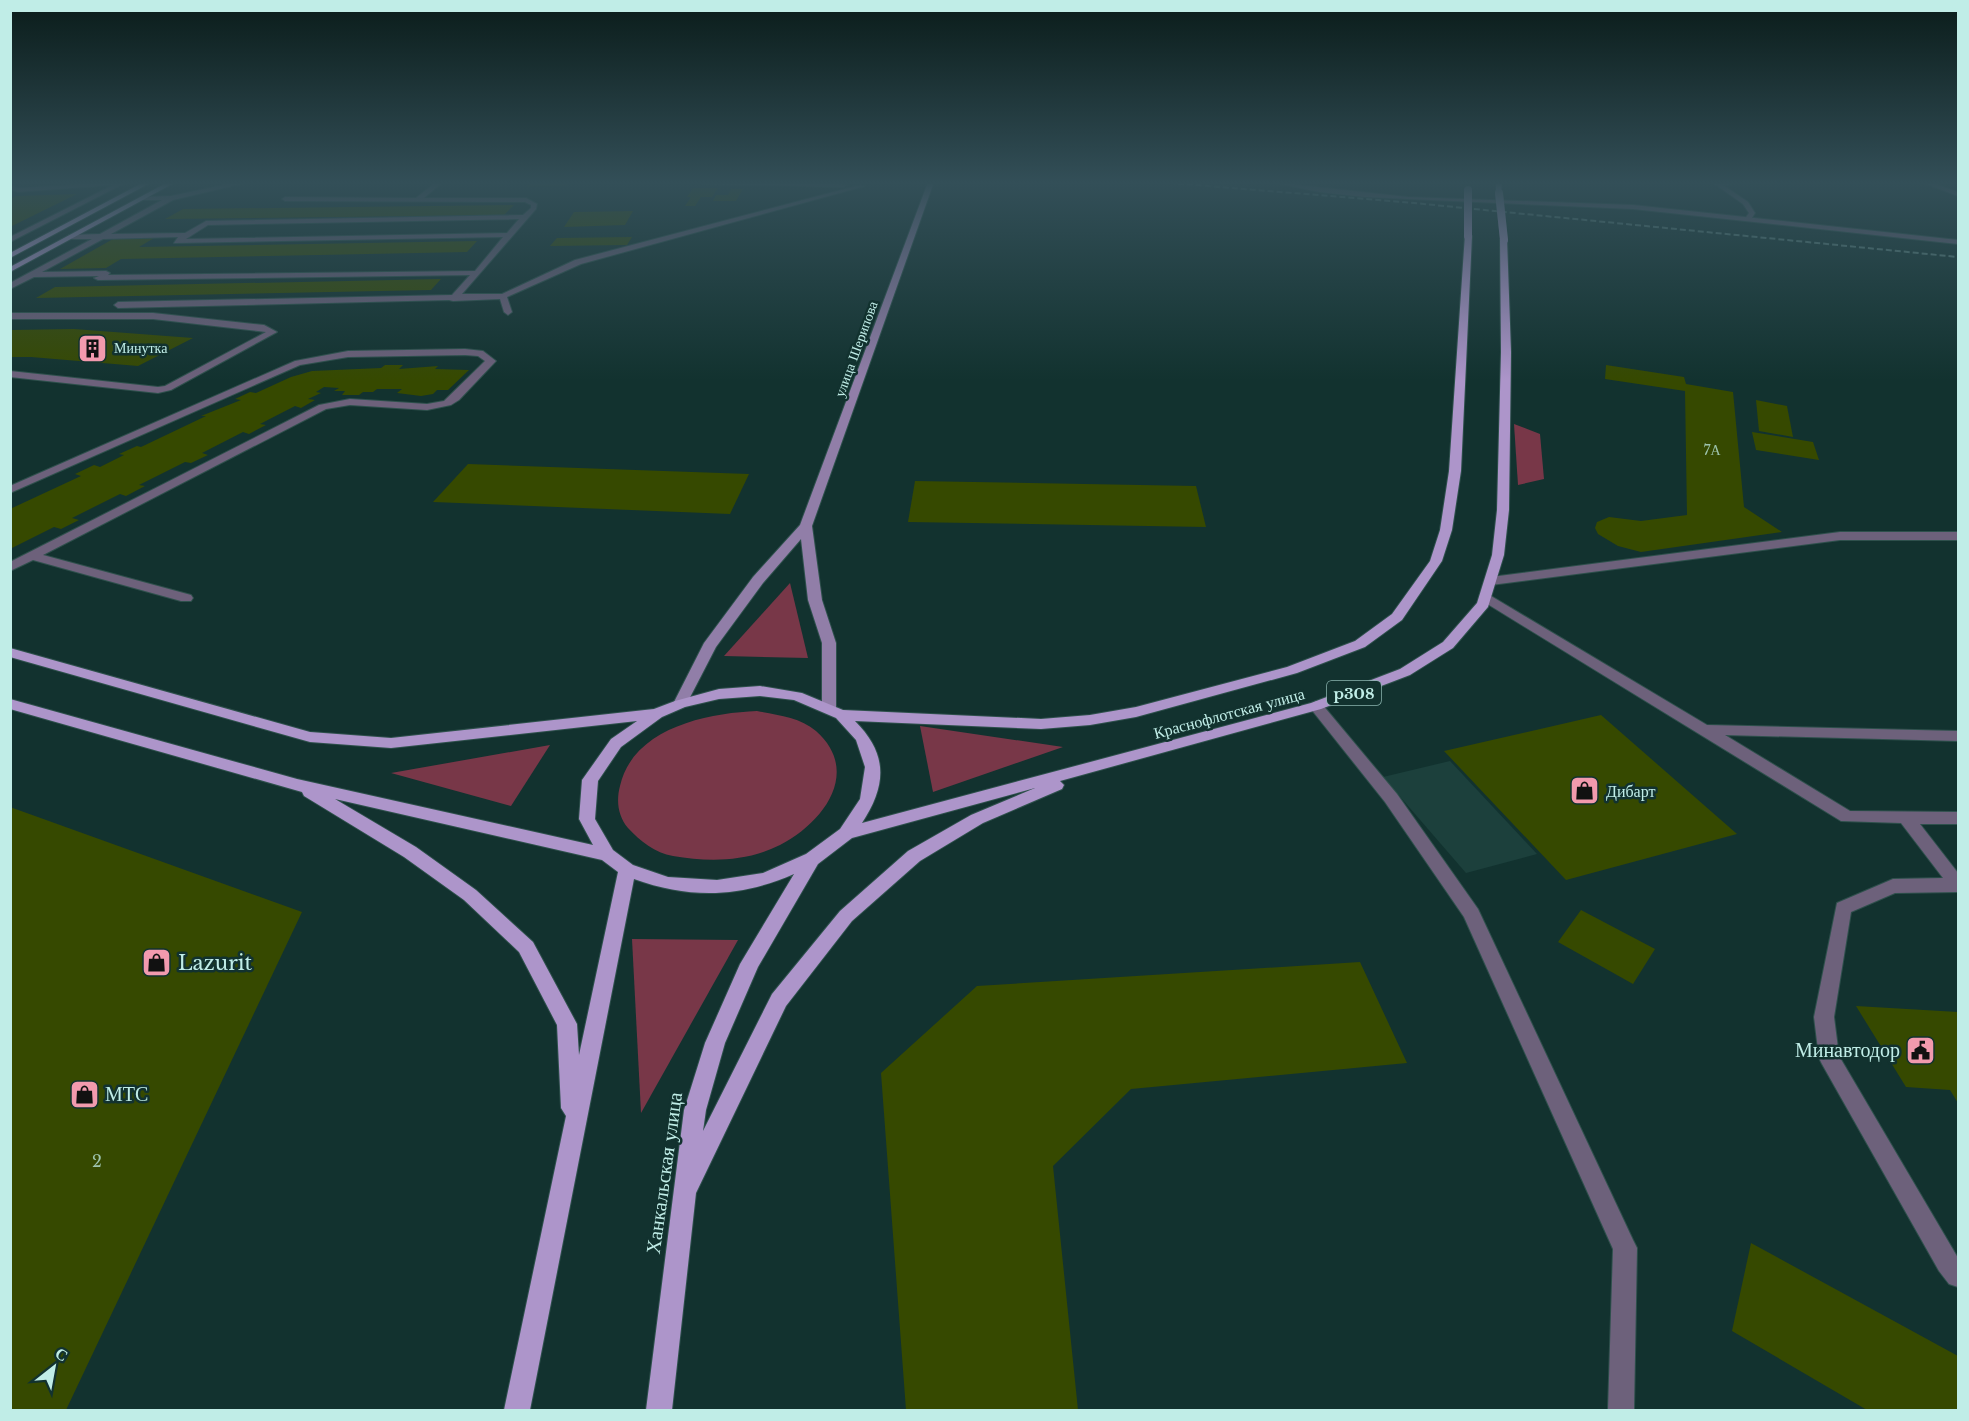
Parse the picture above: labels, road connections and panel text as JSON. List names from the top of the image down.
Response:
{
  "streets": {
    "main road": [
      "улица Шерипова",
      "p308",
      "Краснофлотская улица",
      "Ханкальская улица"
    ]
  },
  "places": {
    "building": ["Минутка"],
    "shop": ["Дибарт", "Lazurit", "МТС"],
    "public building": ["Минавтодор"]
  },
  "house_numbers": ["7А", "2"],
  "north": "top right"
}
